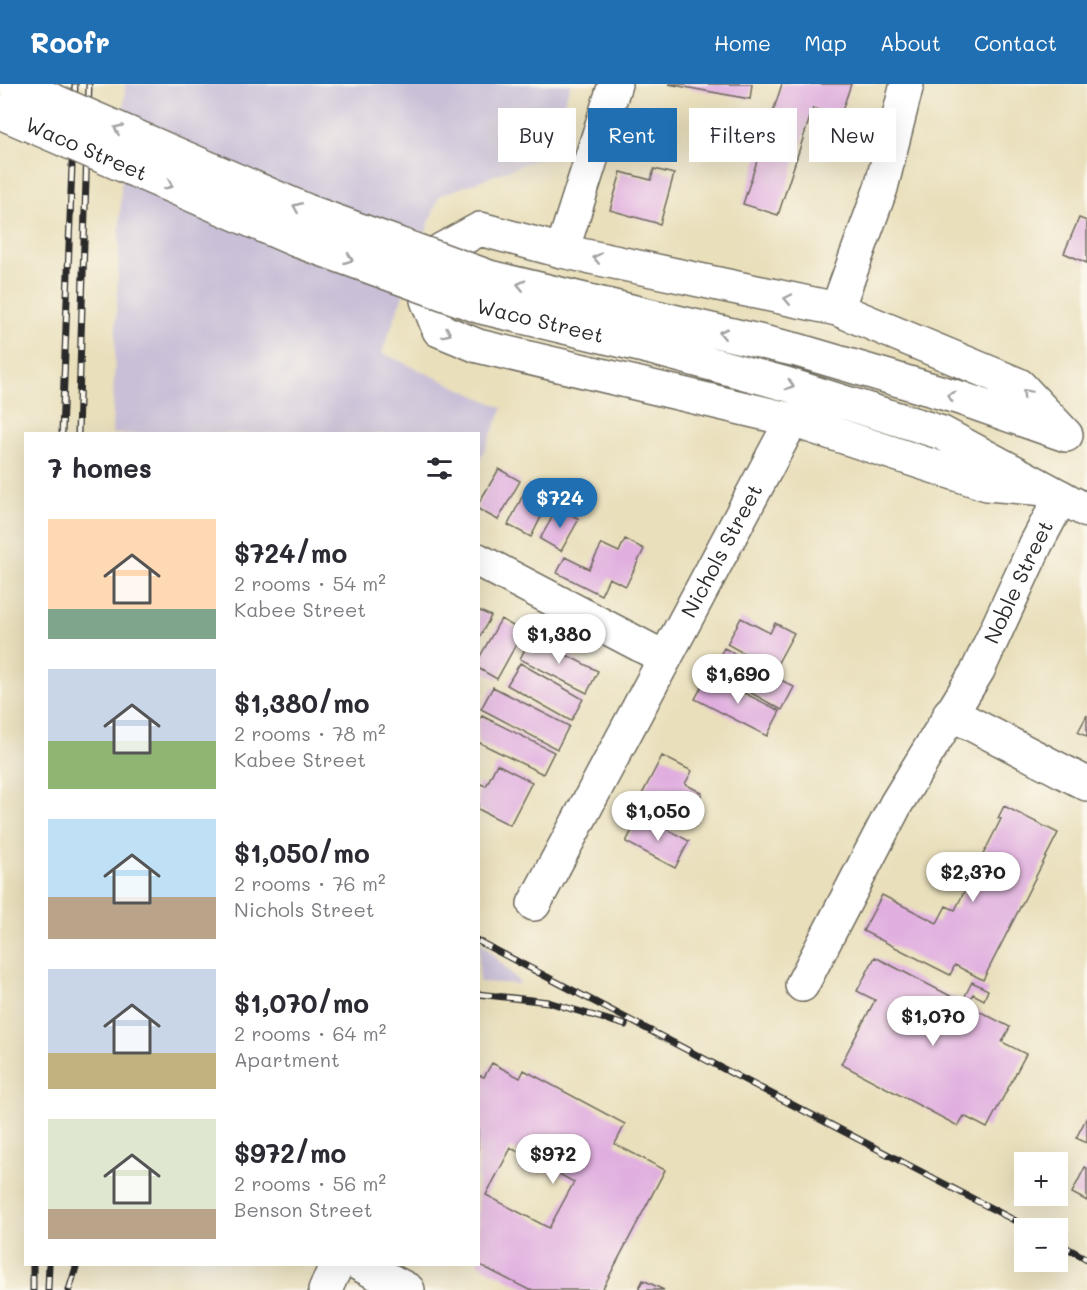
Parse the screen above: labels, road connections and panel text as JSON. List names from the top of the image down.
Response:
{
  "streets": {
    "main road": ["Waco Street", "Nichols Street", "Noble Street"]
  },
  "crossings": [
    ["Waco Street", "Noble Street"]
  ],
  "page": {
    "header": "Roofr",
    "nav": [
      "Home",
      "Map",
      "About",
      "Contact"
    ],
    "chip": [
      "Buy",
      "Rent",
      "Filters",
      "New"
    ],
    "heading": "7 homes",
    "price": [
      "$724",
      "$1,380",
      "$1,690",
      "$1,050",
      "$2,370",
      "$1,070",
      "$972"
    ],
    "list": [
      {
        "name": "$724/mo",
        "note": "2 rooms · 54 m² · Kabee Street"
      },
      {
        "name": "$1,380/mo",
        "note": "2 rooms · 78 m² · Kabee Street"
      },
      {
        "name": "$1,050/mo",
        "note": "2 rooms · 76 m² · Nichols Street"
      },
      {
        "name": "$1,070/mo",
        "note": "2 rooms · 64 m² · Apartment"
      },
      {
        "name": "$972/mo",
        "note": "2 rooms · 56 m² · Benson Street"
      }
    ],
    "map_buttons": ["+", "−"]
  }
}
